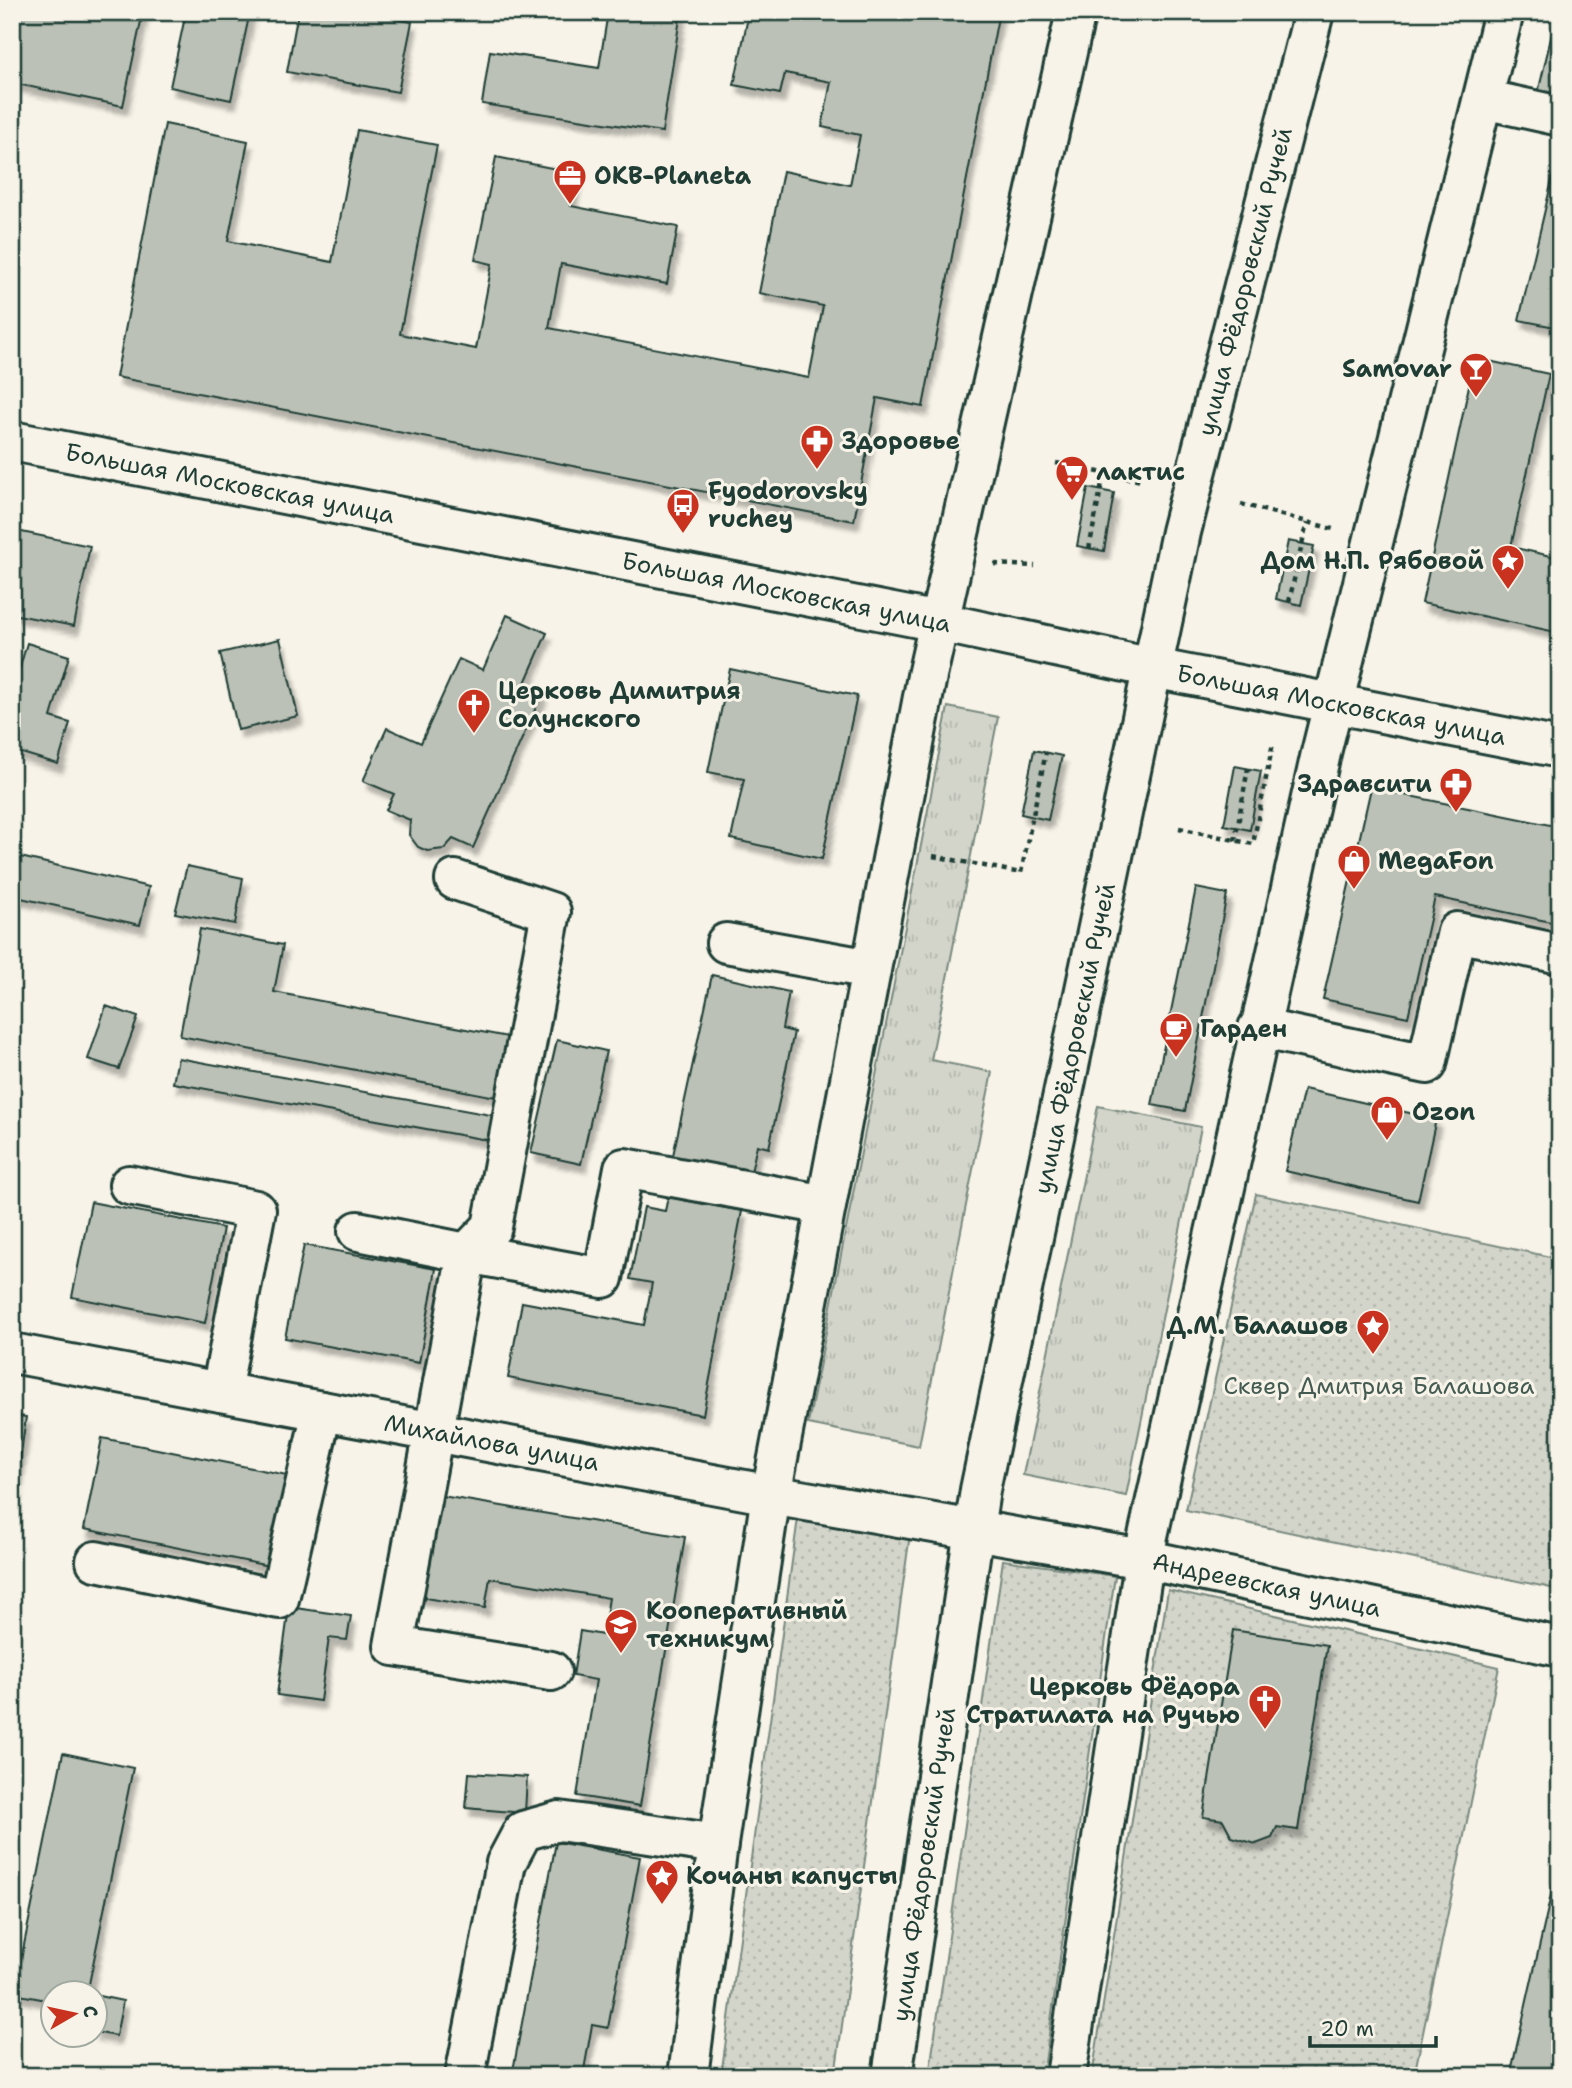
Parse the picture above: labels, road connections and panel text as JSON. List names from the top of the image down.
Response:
{
  "streets": {
    "street": [
      "улица Фёдоровский Ручей",
      "Большая Московская улица",
      "Михайлова улица",
      "Андреевская улица"
    ]
  },
  "crossings": [
    ["улица Фёдоровский Ручей", "Большая Московская улица"],
    ["улица Фёдоровский Ручей", "Михайлова улица"],
    ["улица Фёдоровский Ручей", "Андреевская улица"],
    ["Михайлова улица", "Андреевская улица"]
  ],
  "parks": ["Сквер Дмитрия Балашова"],
  "places": {
    "office": ["OKB-Planeta"],
    "bar": ["Samovar"],
    "pharmacy": ["Здоровье", "Здравсити"],
    "supermarket": ["лактис"],
    "bus stop": ["Fyodorovsky ruchey"],
    "place": ["Дом Н.П. Рябовой", "Д.М. Балашов", "Кочаны капусты"],
    "church": ["Церковь Димитрия Солунского", "Церковь Фёдора Стратилата на Ручью"],
    "shop": ["MegaFon", "Ozon"],
    "cafe": ["Гарден"],
    "school or university": ["Кооперативный техникум"]
  },
  "scale_bar": "20 m",
  "north": "right"
}
